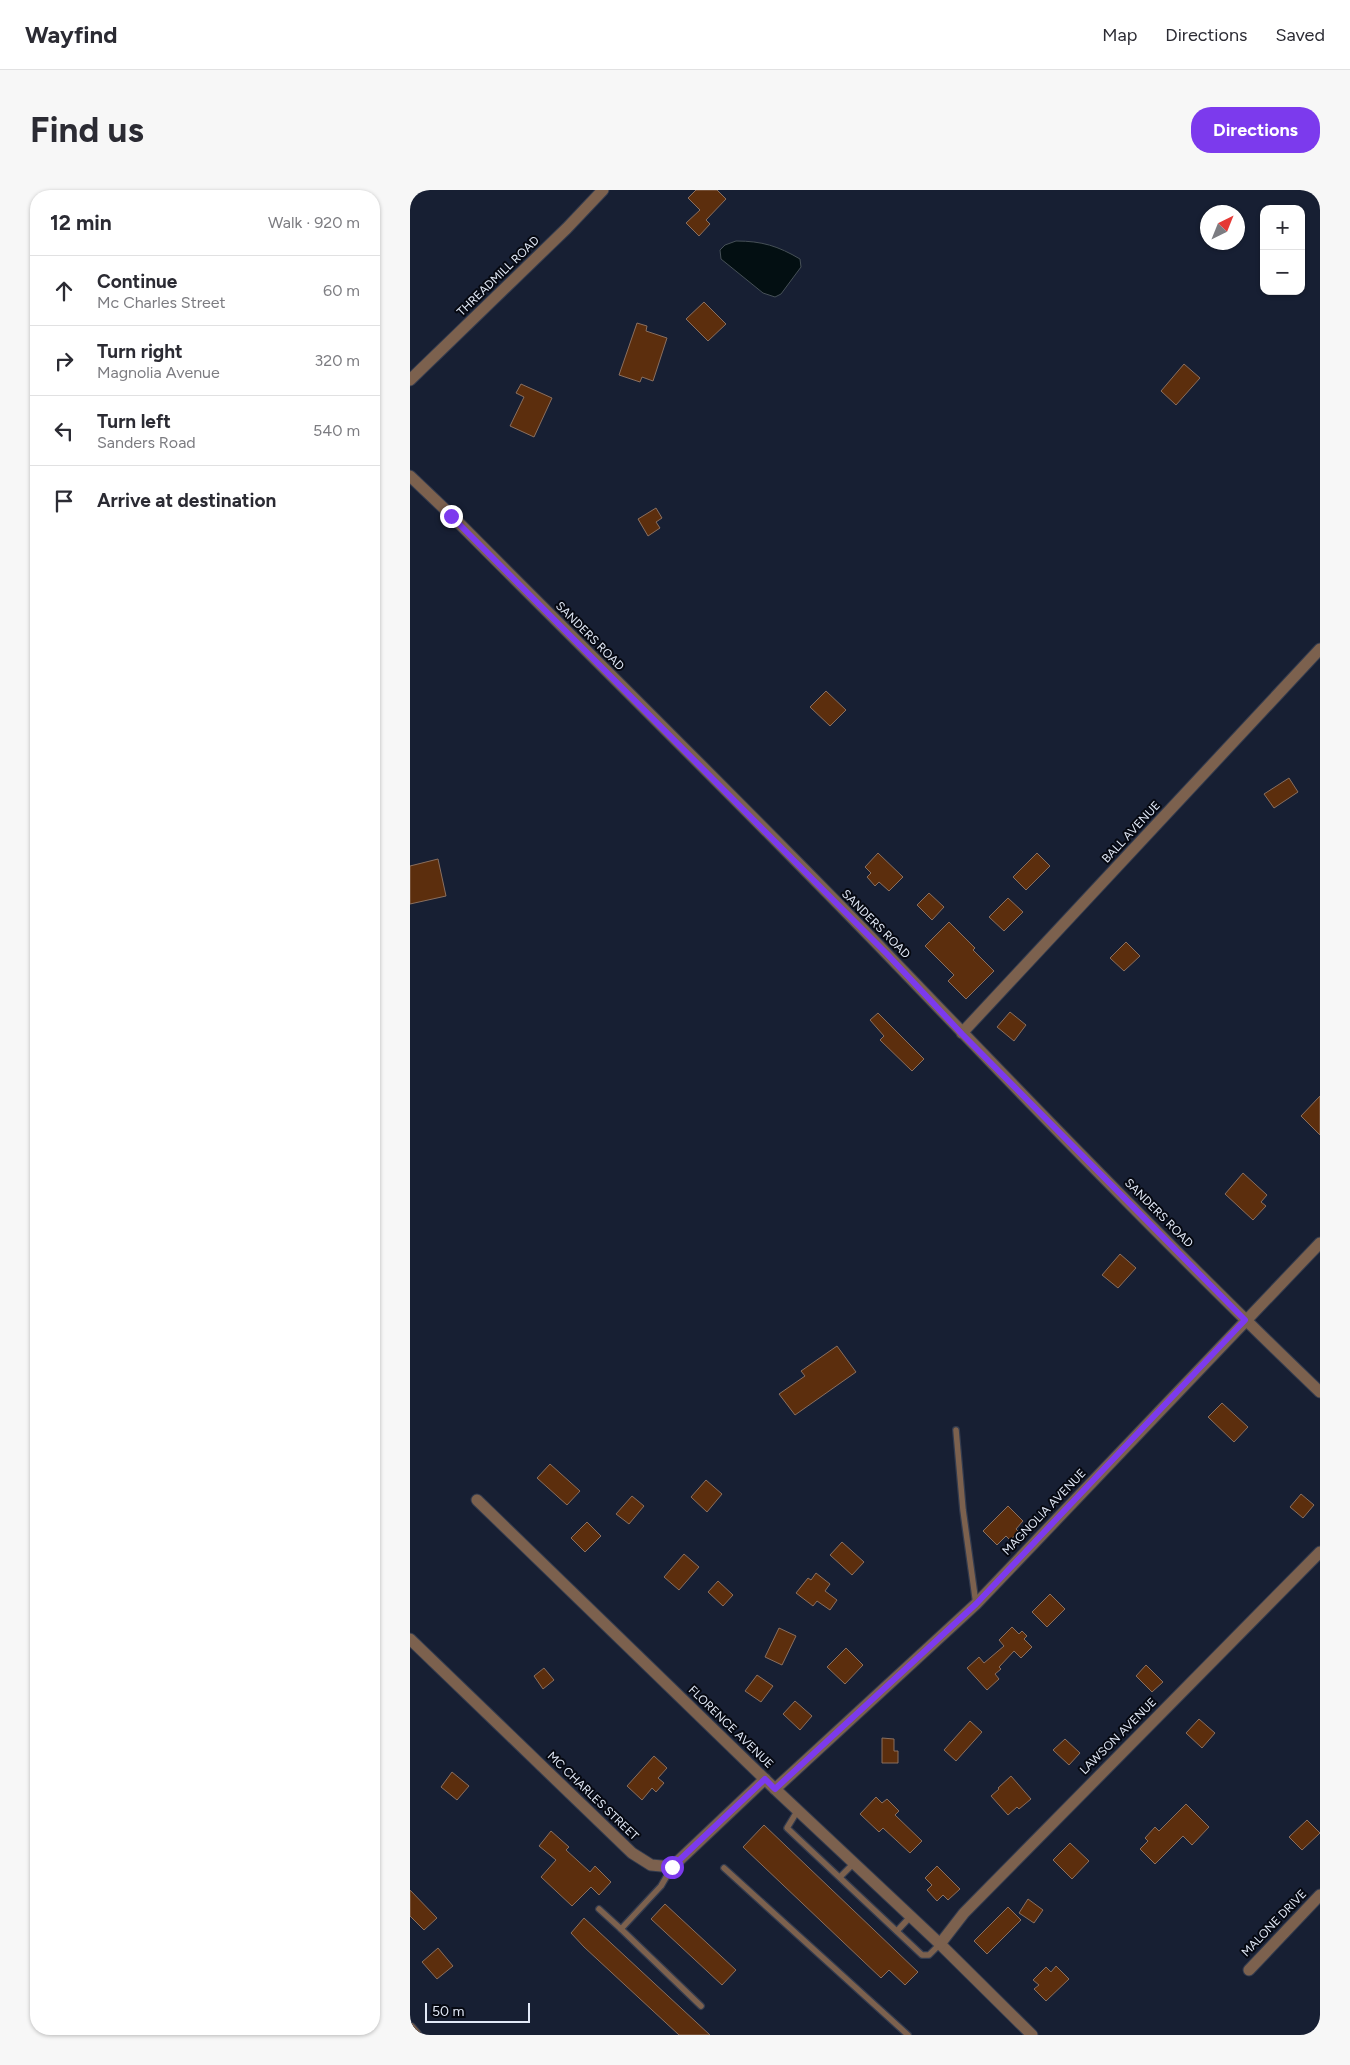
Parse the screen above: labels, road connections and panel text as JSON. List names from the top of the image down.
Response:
{
  "streets": {
    "street": [
      "THREADMILL ROAD",
      "SANDERS ROAD",
      "BALL AVENUE",
      "MAGNOLIA AVENUE",
      "FLORENCE AVENUE",
      "LAWSON AVENUE",
      "MC CHARLES STREET",
      "MALONE DRIVE"
    ]
  },
  "crossings": [
    ["SANDERS ROAD", "BALL AVENUE"],
    ["SANDERS ROAD", "MAGNOLIA AVENUE"],
    ["MAGNOLIA AVENUE", "FLORENCE AVENUE"],
    ["FLORENCE AVENUE", "LAWSON AVENUE"]
  ],
  "scale_bar": "50 m",
  "north": "top right",
  "page": {
    "header": "Wayfind",
    "nav": ["Map", "Directions", "Saved"],
    "buttons": "Directions",
    "title": "Find us",
    "heading": ["12 min", "Walk · 920 m"],
    "map_buttons": ["+", "−"],
    "list": [
      ["Continue", "Mc Charles Street", "60 m"],
      ["Turn right", "Magnolia Avenue", "320 m"],
      ["Turn left", "Sanders Road", "540 m"],
      "Arrive at destination"
    ],
    "scale": "50 m"
  }
}
